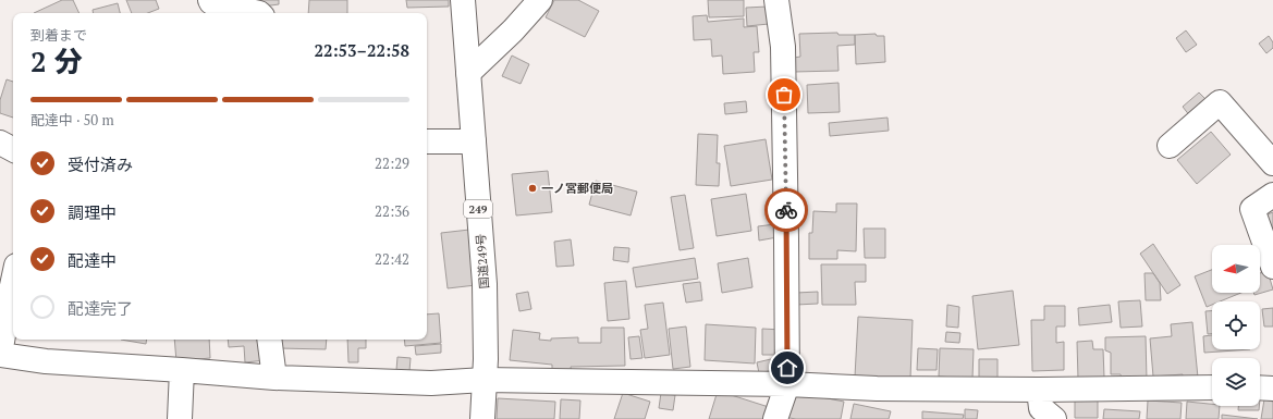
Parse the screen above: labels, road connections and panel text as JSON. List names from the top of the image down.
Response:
{
  "streets": {
    "main road": ["249", "国道249号"]
  },
  "places": ["一ノ宮郵便局"],
  "north": "left",
  "page": {
    "heading": ["2 分", "到着まで", "22:53–22:58"],
    "bar": "配達中 · 50 m",
    "list": [
      ["受付済み", "22:29"],
      ["調理中", "22:36"],
      ["配達中", "22:42"],
      "配達完了"
    ]
  }
}
